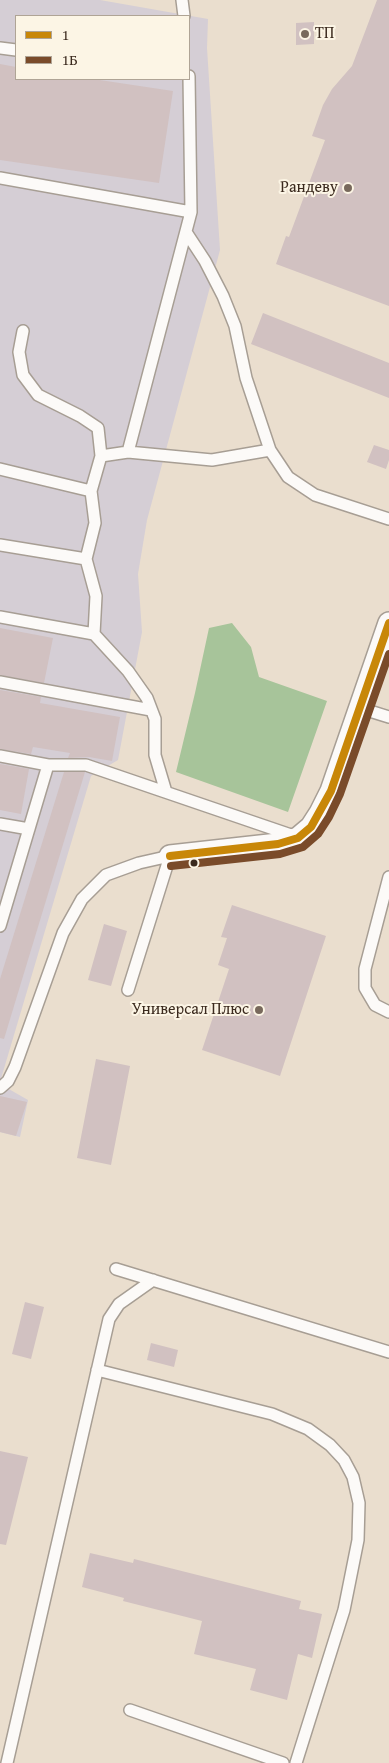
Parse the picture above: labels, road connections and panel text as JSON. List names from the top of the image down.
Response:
{
  "places": ["ТП", "Рандеву", "Универсал Плюс"],
  "lines": ["transit line 1", "transit line 1Б"],
  "legend": ["1", "1Б"]
}
